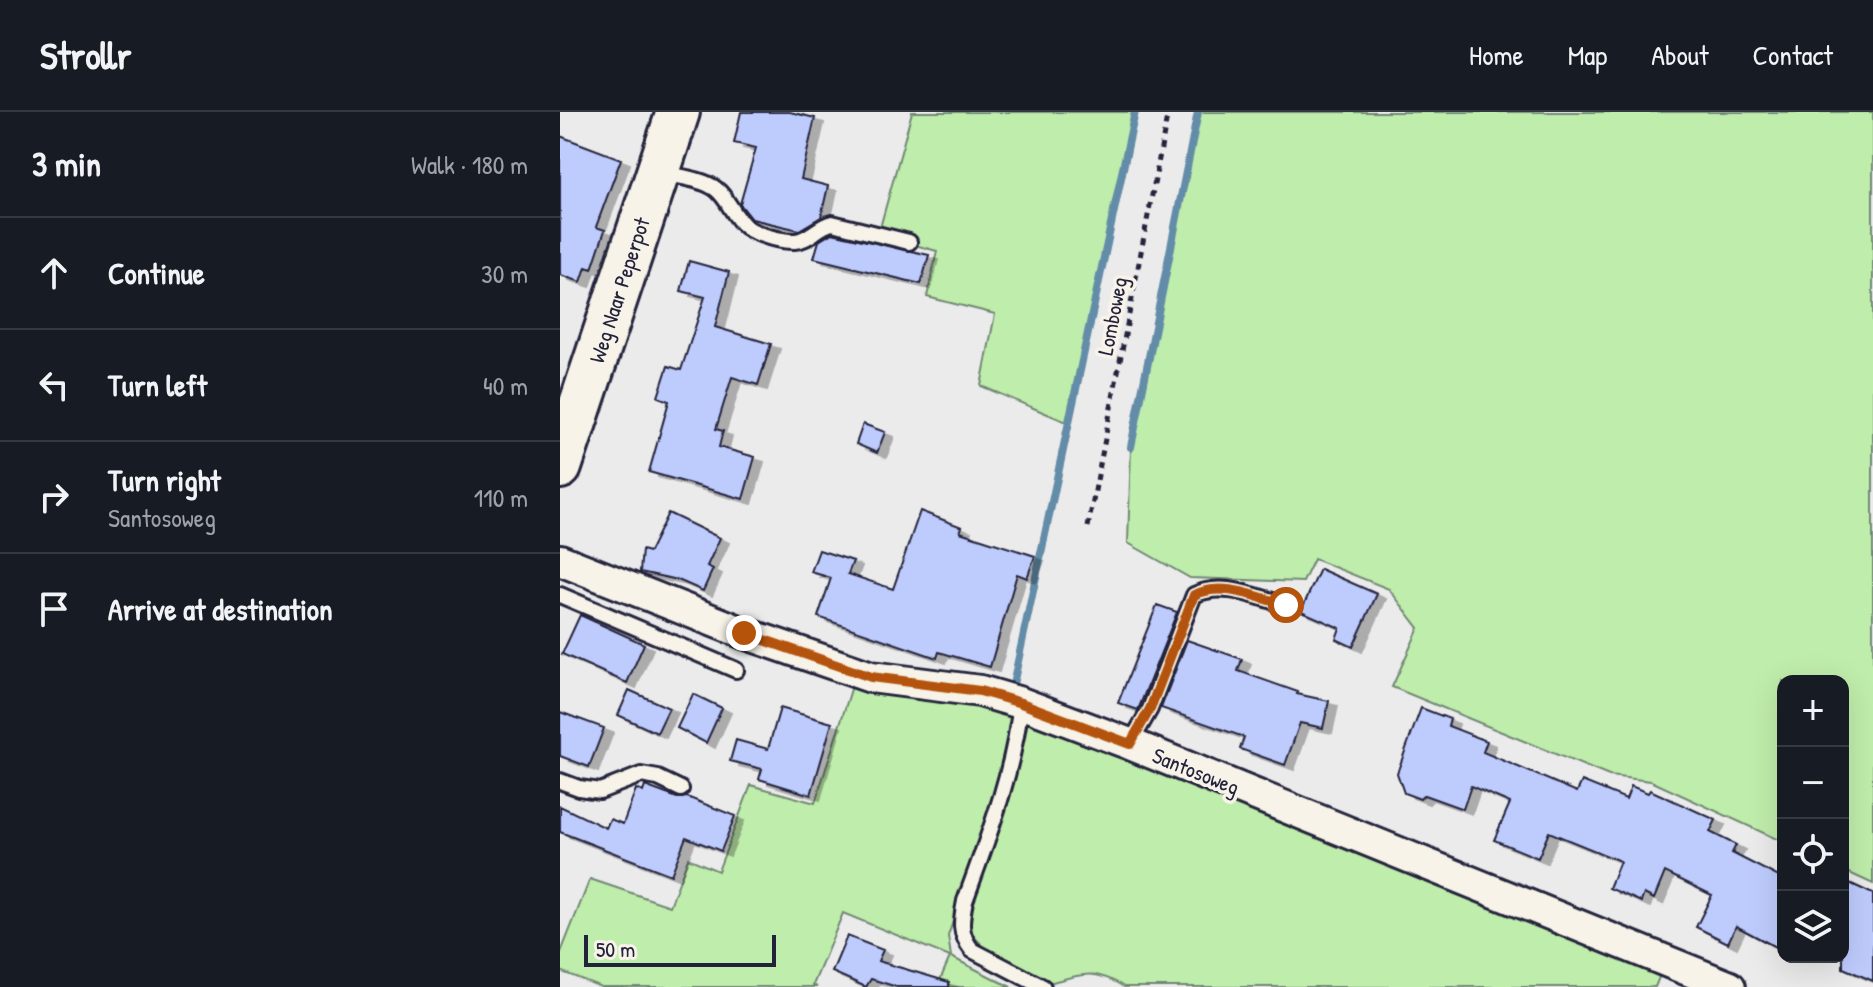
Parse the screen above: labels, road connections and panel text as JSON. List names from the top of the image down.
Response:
{
  "streets": {
    "street": ["Weg Naar Peperpot", "Santosoweg"],
    "path": ["Lomboweg"]
  },
  "scale_bar": "50 m",
  "page": {
    "header": "Strollr",
    "nav": [
      "Home",
      "Map",
      "About",
      "Contact"
    ],
    "heading": ["3 min", "Walk · 180 m"],
    "list": [
      ["Continue", "30 m"],
      ["Turn left", "40 m"],
      ["Turn right", "Santosoweg", "110 m"],
      "Arrive at destination"
    ],
    "map_buttons": ["+", "−"],
    "scale": "50 m"
  }
}
